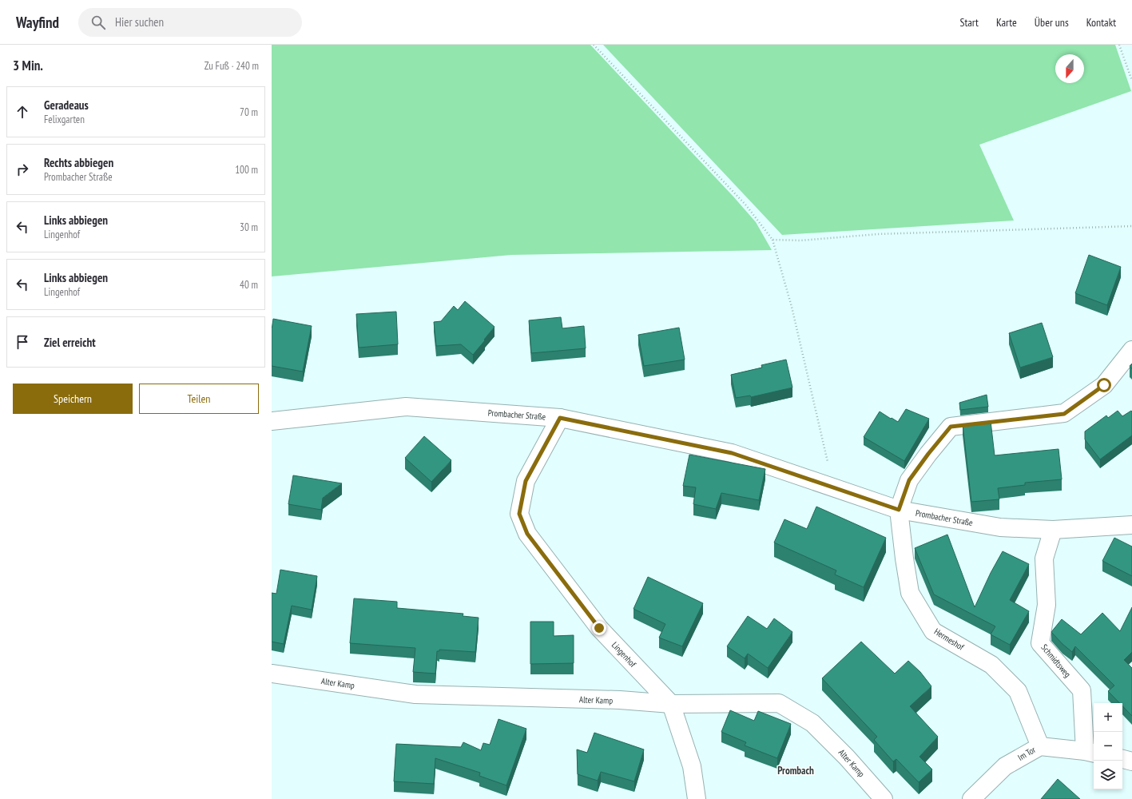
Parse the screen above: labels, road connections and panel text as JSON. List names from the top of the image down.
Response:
{
  "streets": {
    "street": [
      "Prombacher Straße",
      "Hermeshof",
      "Lingenhof",
      "Schmidtsweg",
      "Alter Kamp",
      "Im Tor"
    ]
  },
  "crossings": [
    ["Prombacher Straße", "Hermeshof"],
    ["Prombacher Straße", "Lingenhof"],
    ["Prombacher Straße", "Schmidtsweg"],
    ["Hermeshof", "Im Tor"],
    ["Lingenhof", "Alter Kamp"],
    ["Schmidtsweg", "Im Tor"]
  ],
  "districts": ["Prombach"],
  "north": "bottom",
  "page": {
    "header": "Wayfind",
    "search": "Hier suchen",
    "nav": [
      "Start",
      "Karte",
      "Über uns",
      "Kontakt"
    ],
    "heading": ["3 Min.", "Zu Fuß · 240 m"],
    "list": [
      ["Geradeaus", "Felixgarten", "70 m"],
      ["Rechts abbiegen", "Prombacher Straße", "100 m"],
      ["Links abbiegen", "Lingenhof", "30 m"],
      ["Links abbiegen", "Lingenhof", "40 m"],
      "Ziel erreicht"
    ],
    "buttons": ["Speichern", "Teilen"],
    "map_buttons": ["+", "−"]
  }
}
